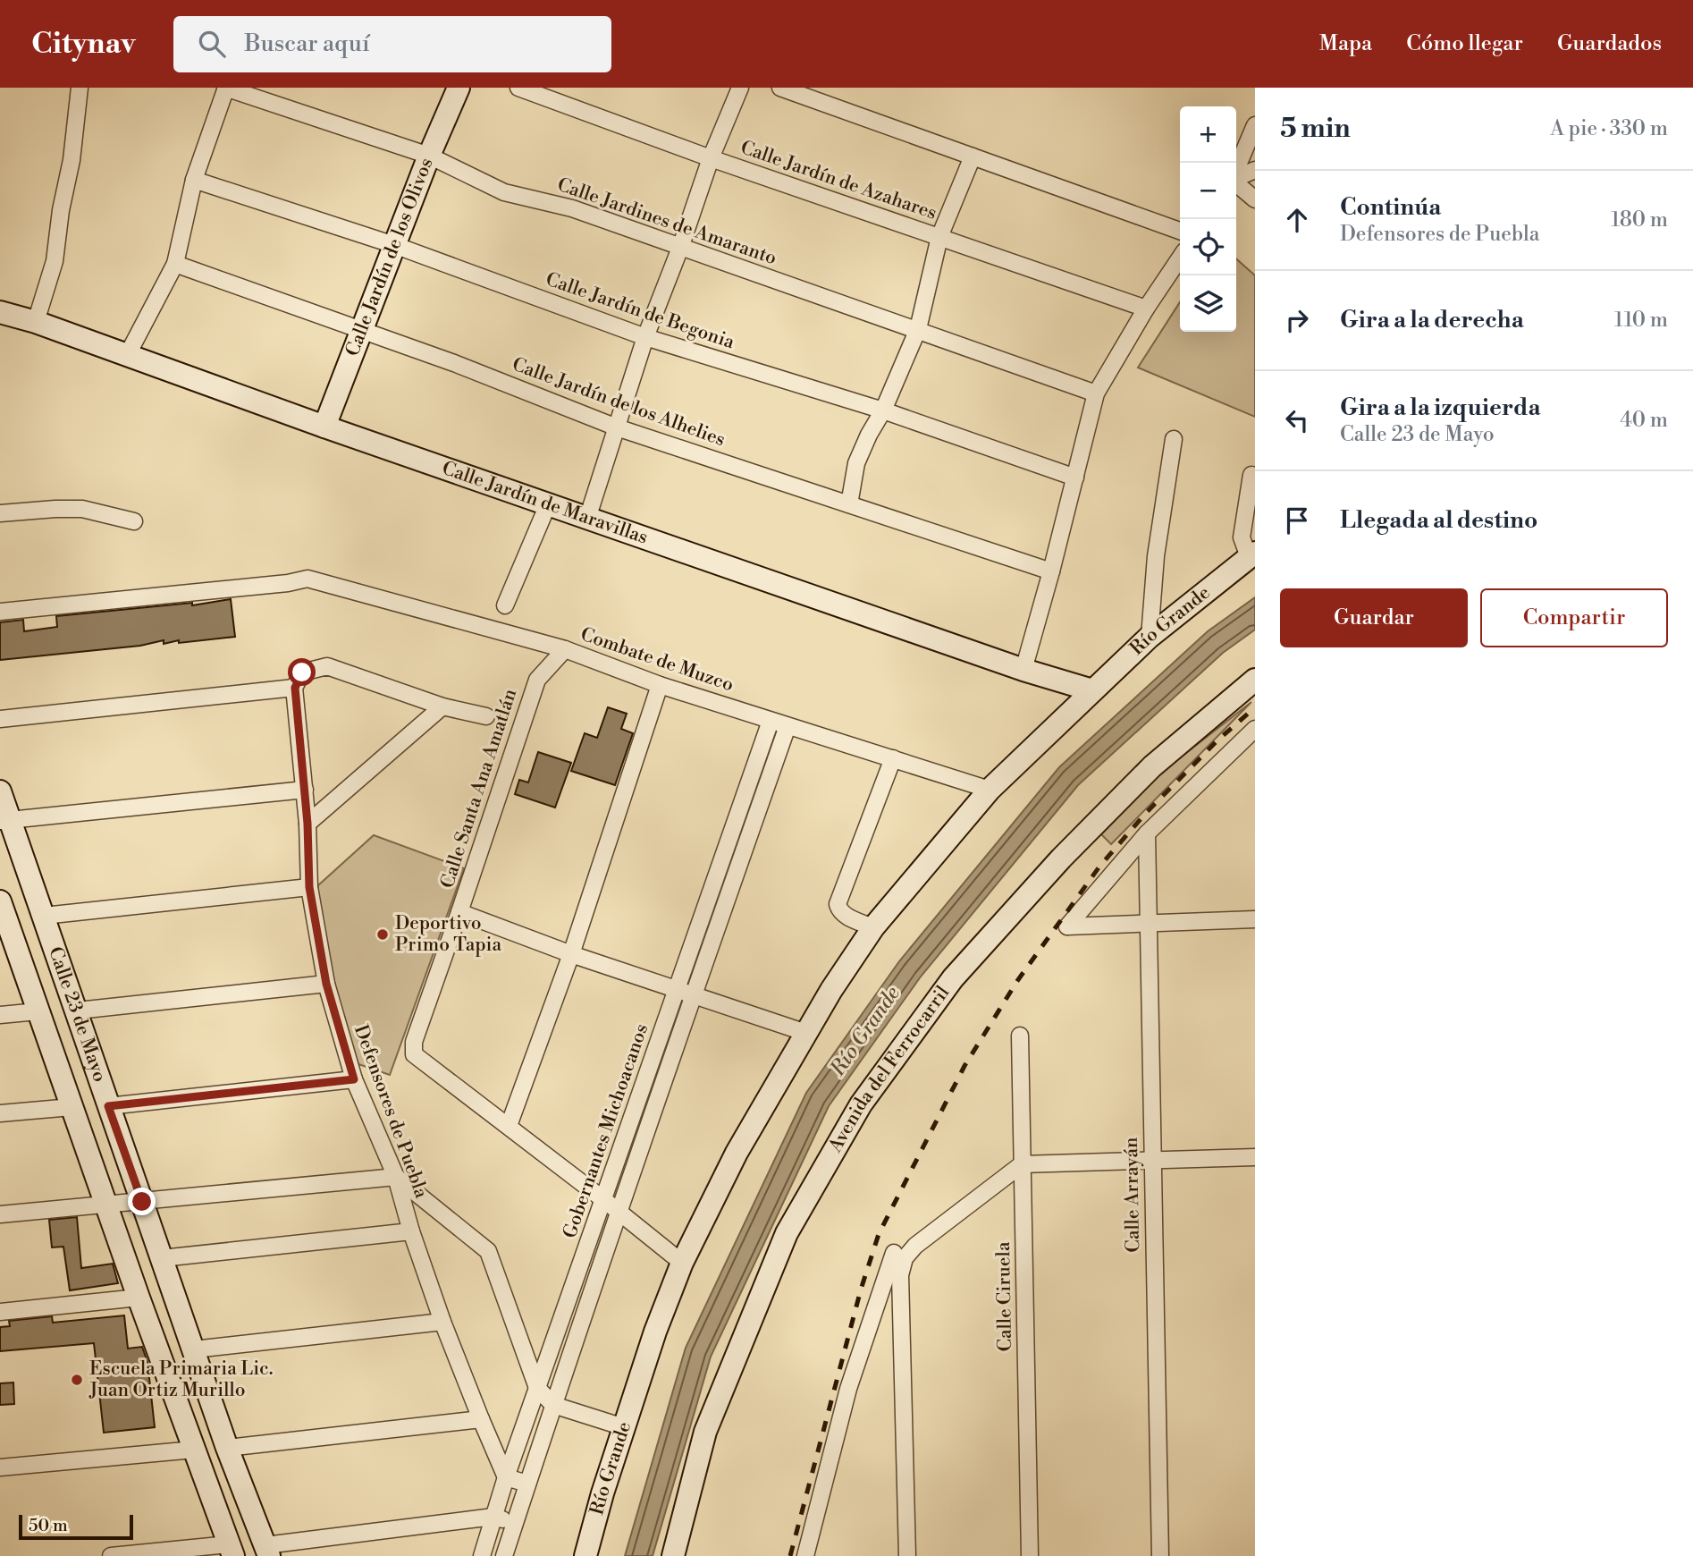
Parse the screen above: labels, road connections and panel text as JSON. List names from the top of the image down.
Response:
{
  "streets": {
    "street": [
      "Calle Jardín de Azahares",
      "Calle Jardines de Amaranto",
      "Calle Jardín de los Olivos",
      "Calle Jardín de Begonia",
      "Calle Jardín de los Alhelies",
      "Calle Jardín de Maravillas",
      "Río Grande",
      "Combate de Muzco",
      "Calle Santa Ana Amatlán",
      "Calle 23 de Mayo",
      "Avenida del Ferrocarril",
      "Defensores de Puebla",
      "Gobernantes Michoacanos",
      "Calle Arrayán",
      "Calle Ciruela"
    ]
  },
  "crossings": [
    ["Calle Jardines de Amaranto", "Calle Jardín de los Olivos"],
    ["Calle Jardín de los Olivos", "Calle Jardín de Begonia"],
    ["Calle Jardín de los Olivos", "Calle Jardín de los Alhelies"],
    ["Calle Jardín de los Olivos", "Calle Jardín de Maravillas"],
    ["Calle Jardín de Maravillas", "Río Grande"],
    ["Río Grande", "Combate de Muzco"],
    ["Río Grande", "Calle Santa Ana Amatlán"],
    ["Combate de Muzco", "Calle Santa Ana Amatlán"],
    ["Combate de Muzco", "Gobernantes Michoacanos"],
    ["Calle Santa Ana Amatlán", "Gobernantes Michoacanos"],
    ["Defensores de Puebla", "Gobernantes Michoacanos"]
  ],
  "water": ["Río Grande"],
  "places": ["Deportivo Primo Tapia", "Escuela Primaria Lic. Juan Ortiz Murillo"],
  "scale_bar": "50 m",
  "page": {
    "header": "Citynav",
    "search": "Buscar aquí",
    "nav": ["Mapa", "Cómo llegar", "Guardados"],
    "heading": ["5 min", "A pie · 330 m"],
    "map_buttons": ["+", "−"],
    "list": [
      ["Continúa", "Defensores de Puebla", "180 m"],
      ["Gira a la derecha", "110 m"],
      ["Gira a la izquierda", "Calle 23 de Mayo", "40 m"],
      "Llegada al destino"
    ],
    "buttons": ["Guardar", "Compartir"],
    "scale": "50 m"
  }
}
